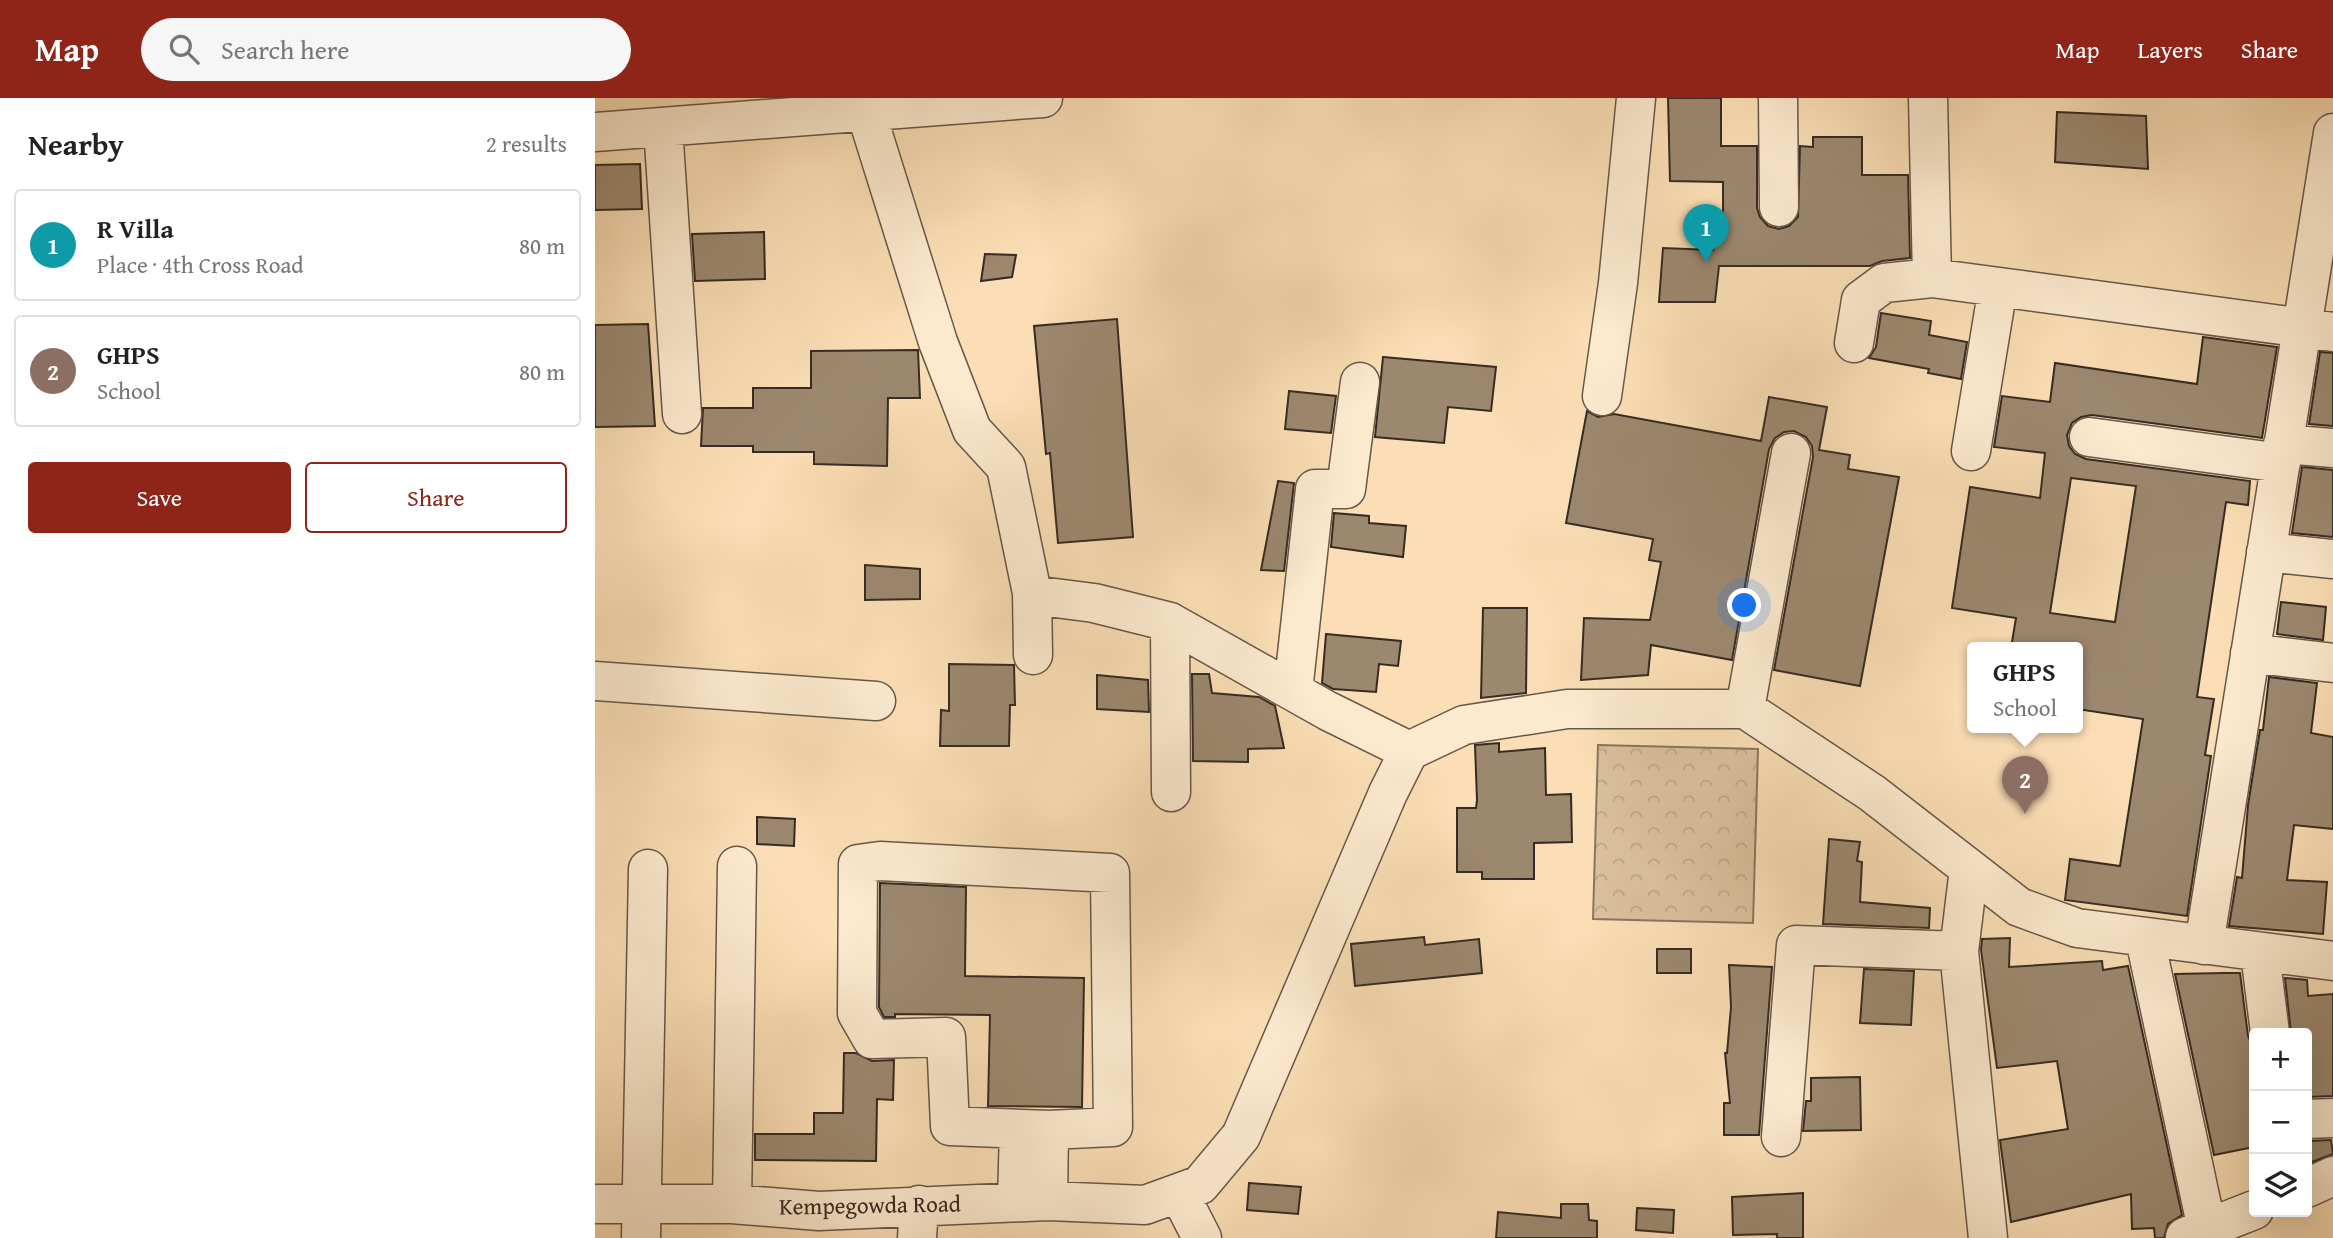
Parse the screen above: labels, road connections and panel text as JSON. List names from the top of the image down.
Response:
{
  "streets": {
    "street": ["Kempegowda Road"]
  },
  "page": {
    "header": "Map",
    "search": "Search here",
    "nav": ["Map", "Layers", "Share"],
    "heading": ["Nearby", "2 results"],
    "list": [
      {
        "mark": "1",
        "name": "R Villa",
        "note": "Place · 4th Cross Road",
        "value": "80 m"
      },
      {
        "mark": "2",
        "name": "GHPS",
        "note": "School",
        "value": "80 m"
      }
    ],
    "pins": ["1", "2"],
    "buttons": ["Save", "Share"],
    "popup": ["GHPS", "School"],
    "map_buttons": ["+", "−"]
  }
}
